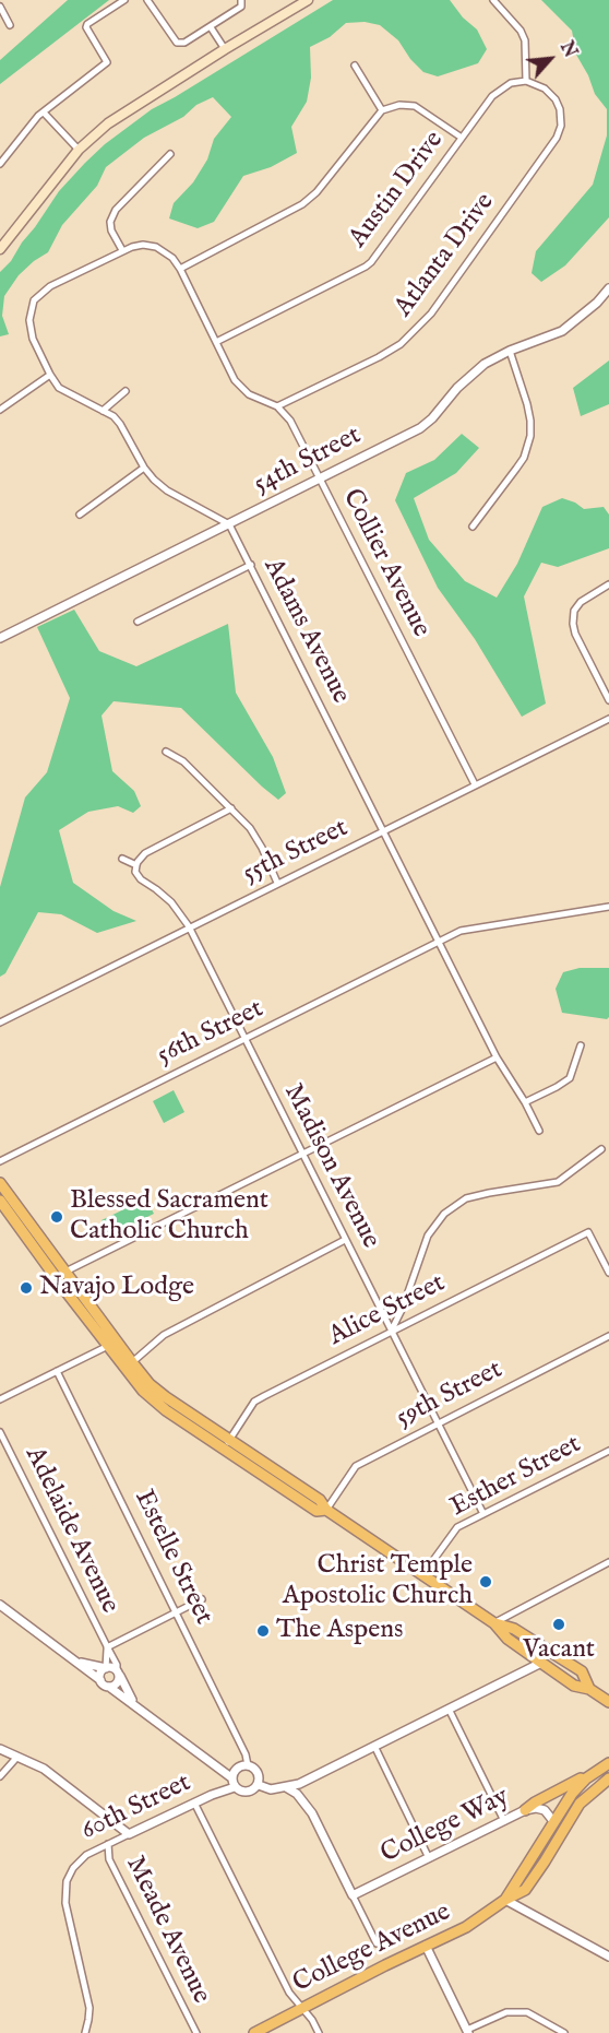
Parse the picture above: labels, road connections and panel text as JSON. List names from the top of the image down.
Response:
{
  "streets": {
    "main road": ["College Avenue"],
    "street": [
      "Austin Drive",
      "Atlanta Drive",
      "54th Street",
      "Collier Avenue",
      "Adams Avenue",
      "55th Street",
      "56th Street",
      "Madison Avenue",
      "Alice Street",
      "59th Street",
      "Esther Street",
      "Adelaide Avenue",
      "Estelle Street",
      "60th Street",
      "College Way",
      "Meade Avenue"
    ]
  },
  "crossings": [
    ["Austin Drive", "Atlanta Drive"],
    ["Austin Drive", "Collier Avenue"],
    ["Atlanta Drive", "Collier Avenue"],
    ["54th Street", "Collier Avenue"],
    ["54th Street", "Adams Avenue"],
    ["Collier Avenue", "55th Street"],
    ["Adams Avenue", "55th Street"],
    ["Adams Avenue", "56th Street"],
    ["55th Street", "Madison Avenue"],
    ["56th Street", "Madison Avenue"],
    ["Madison Avenue", "Alice Street"],
    ["Madison Avenue", "59th Street"],
    ["Madison Avenue", "Esther Street"],
    ["Estelle Street", "60th Street"],
    ["60th Street", "Meade Avenue"],
    ["College Way", "College Avenue"]
  ],
  "places": [
    "Blessed Sacrament Catholic Church",
    "Navajo Lodge",
    "Christ Temple Apostolic Church",
    "Vacant",
    "The Aspens"
  ],
  "north": "top right"
}
